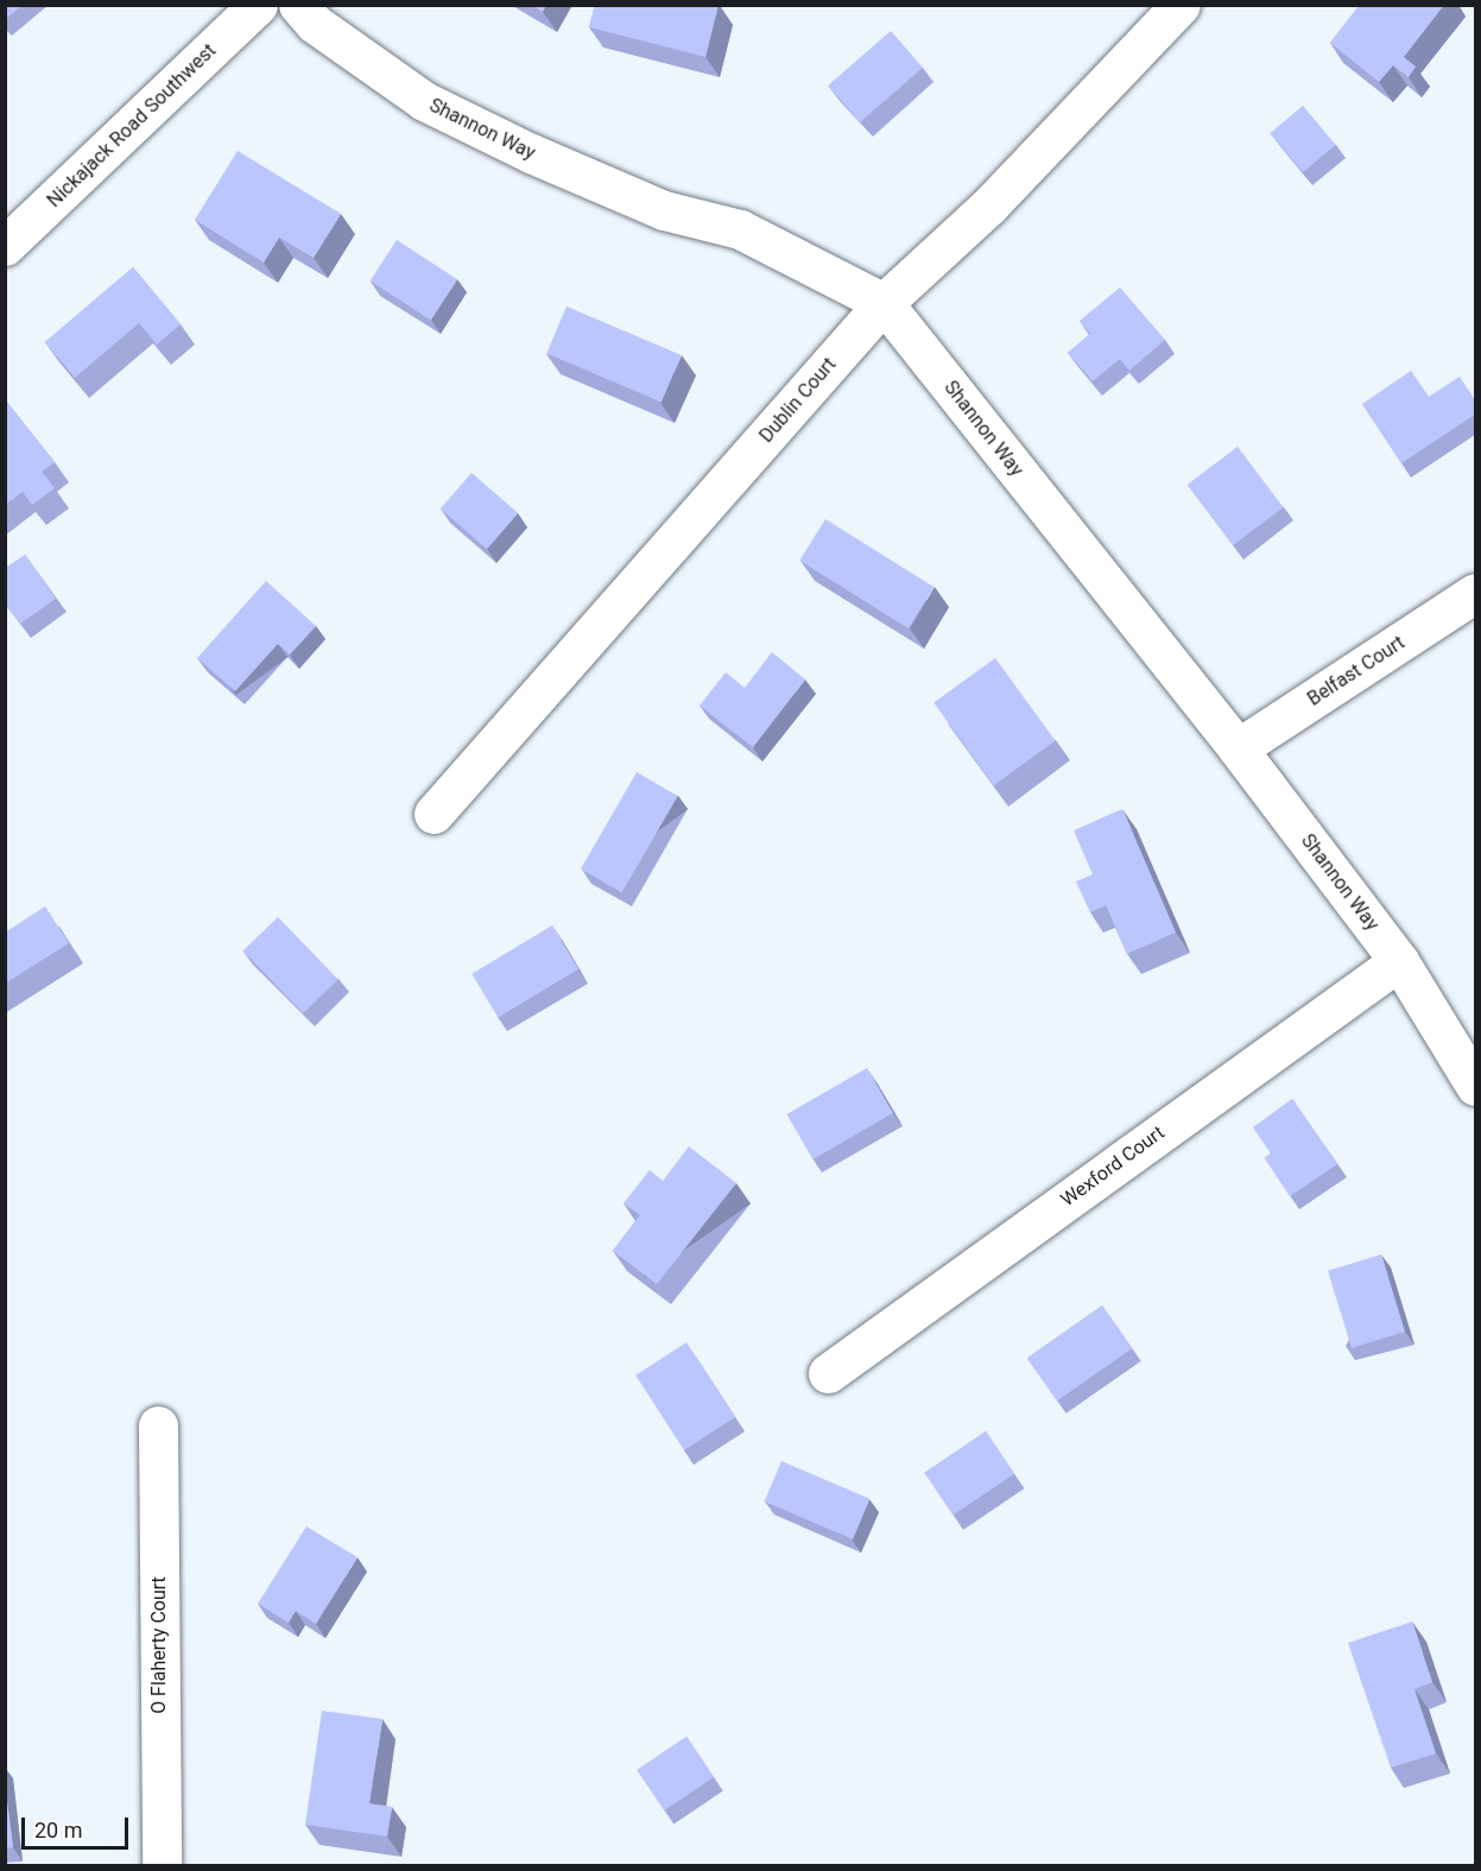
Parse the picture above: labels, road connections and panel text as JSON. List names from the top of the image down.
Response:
{
  "streets": {
    "street": [
      "Nickajack Road Southwest",
      "Shannon Way",
      "Dublin Court",
      "Belfast Court",
      "Wexford Court",
      "O Flaherty Court"
    ]
  },
  "crossings": [
    ["Shannon Way", "Dublin Court"],
    ["Shannon Way", "Belfast Court"],
    ["Shannon Way", "Wexford Court"]
  ],
  "scale_bar": "20 m"
}
